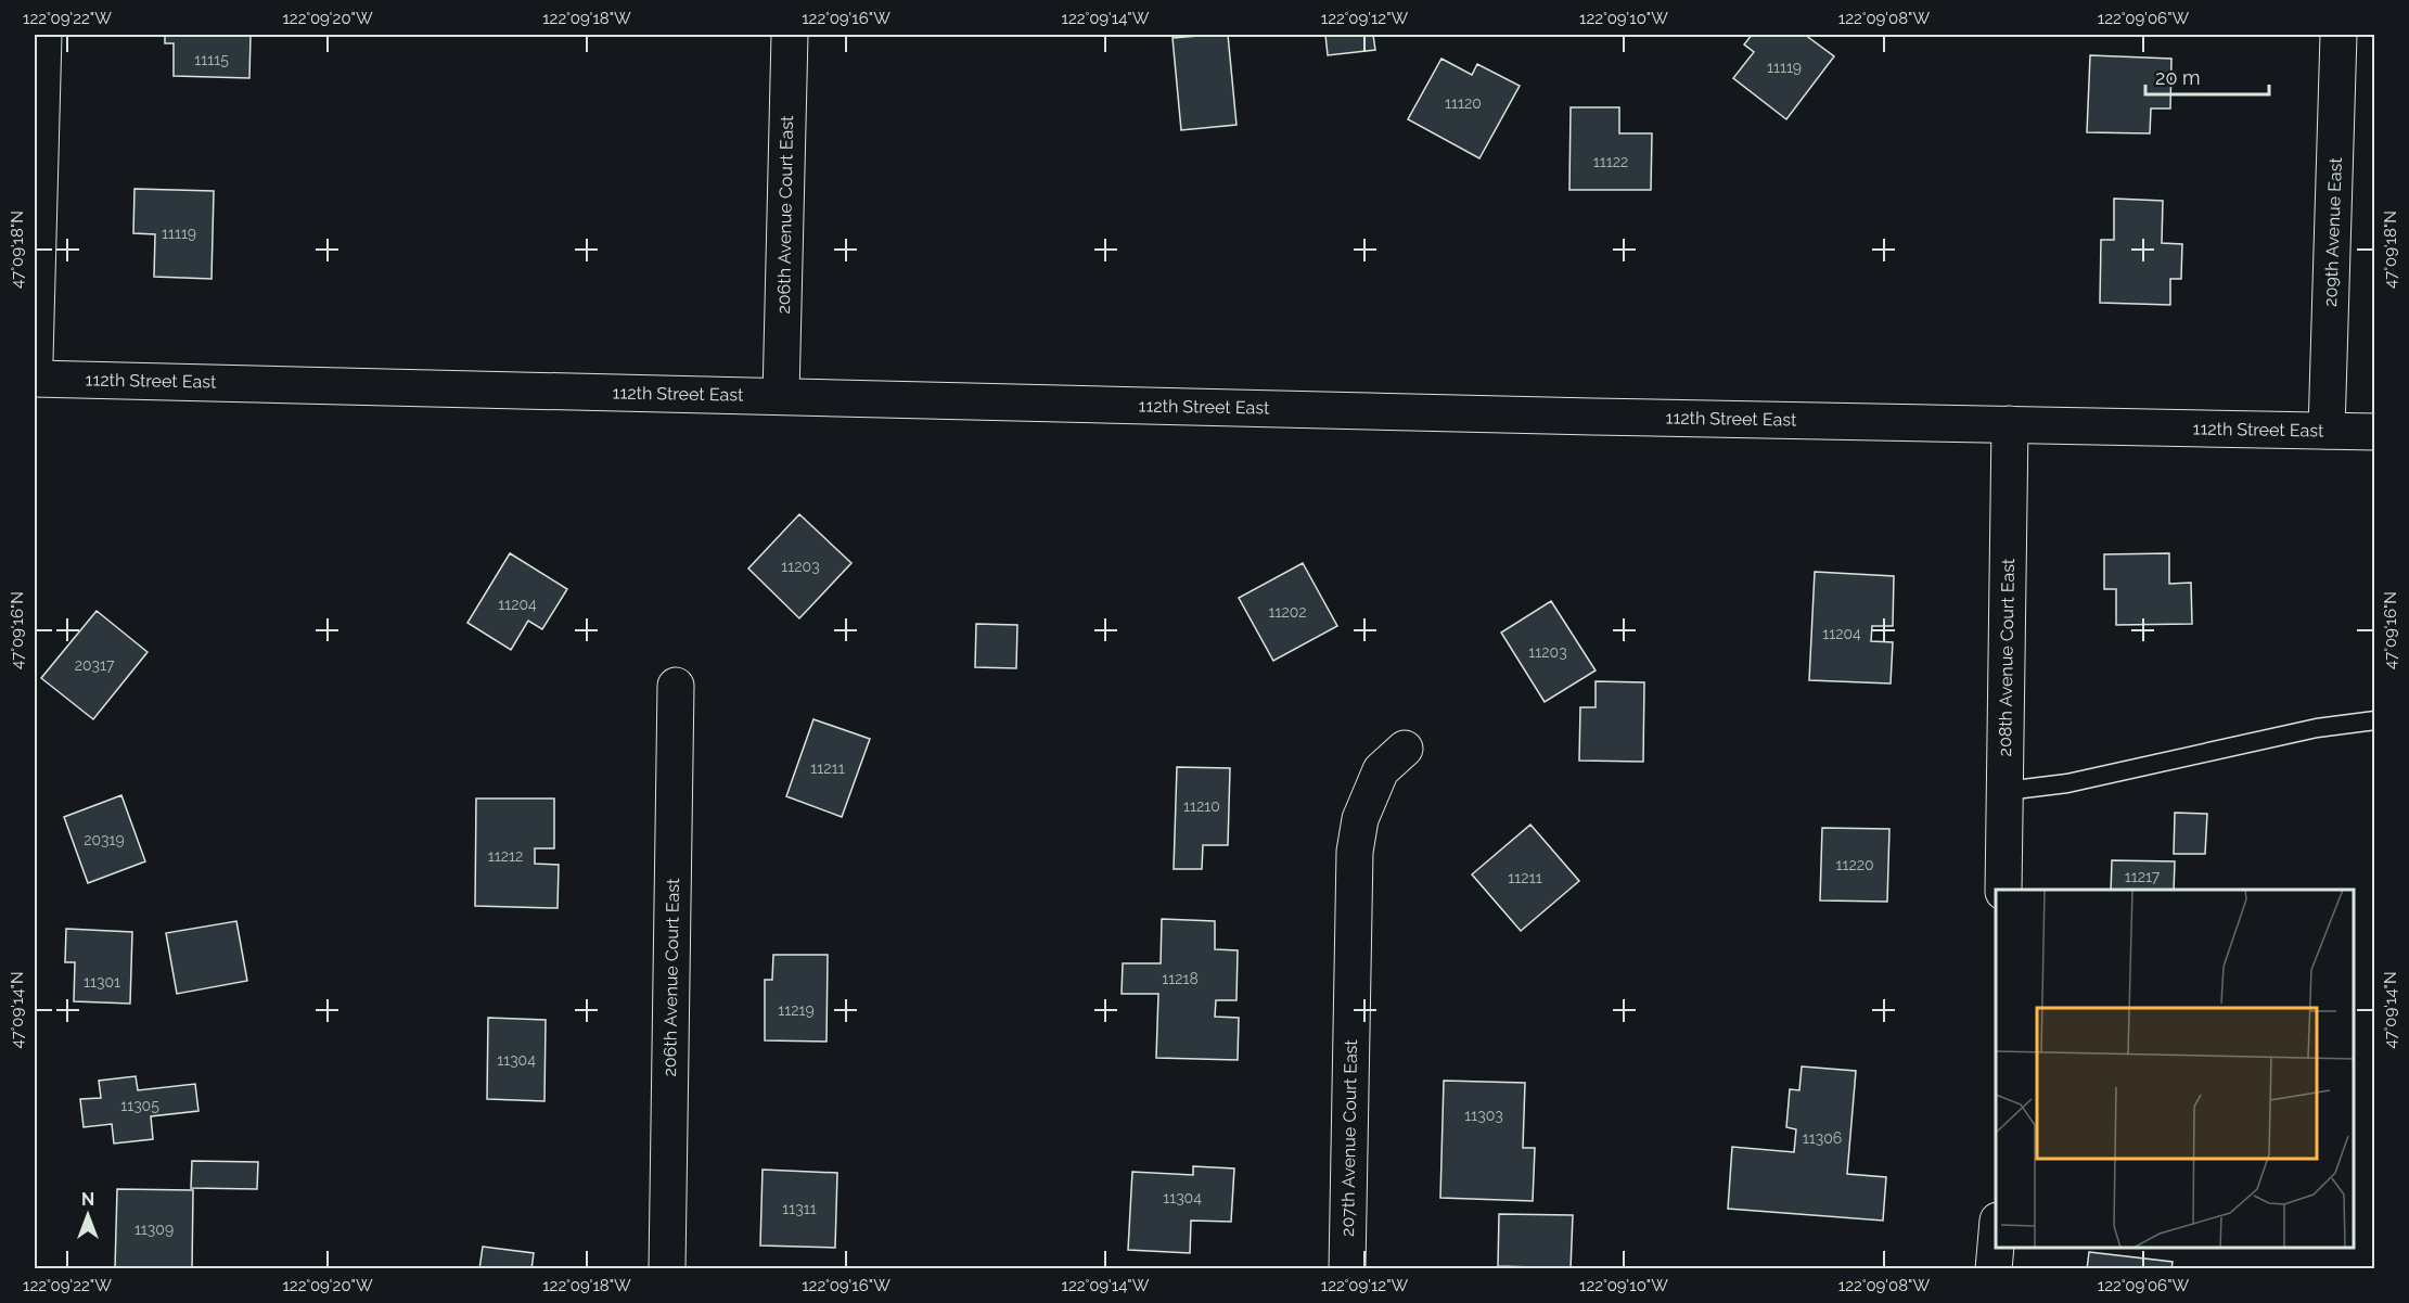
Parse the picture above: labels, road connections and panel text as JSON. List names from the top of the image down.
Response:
{
  "streets": {
    "street": [
      "206th Avenue Court East",
      "209th Avenue East",
      "112th Street East",
      "208th Avenue Court East",
      "207th Avenue Court East"
    ]
  },
  "crossings": [
    ["206th Avenue Court East", "112th Street East"],
    ["209th Avenue East", "112th Street East"],
    ["112th Street East", "208th Avenue Court East"]
  ],
  "house_numbers": [
    "11115",
    "11119",
    "11120",
    "11122",
    "11119",
    "11203",
    "11204",
    "11202",
    "11204",
    "11203",
    "20317",
    "11211",
    "11210",
    "20319",
    "11212",
    "11220",
    "11217",
    "11211",
    "11218",
    "11301",
    "11219",
    "11304",
    "11305",
    "11303",
    "11306",
    "11304",
    "11311",
    "11309"
  ],
  "scale_bar": "20 m",
  "north": "top",
  "coordinates": [
    "122°09'22\"W",
    "122°09'20\"W",
    "122°09'18\"W",
    "122°09'16\"W",
    "122°09'14\"W",
    "122°09'12\"W",
    "122°09'10\"W",
    "122°09'08\"W",
    "122°09'06\"W",
    "47°09'18\"N",
    "47°09'16\"N",
    "47°09'14\"N"
  ]
}
